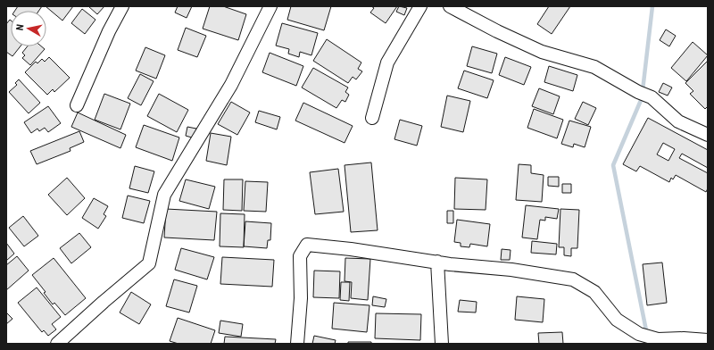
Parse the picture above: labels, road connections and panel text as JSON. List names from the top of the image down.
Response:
{
  "north": "left"
}
